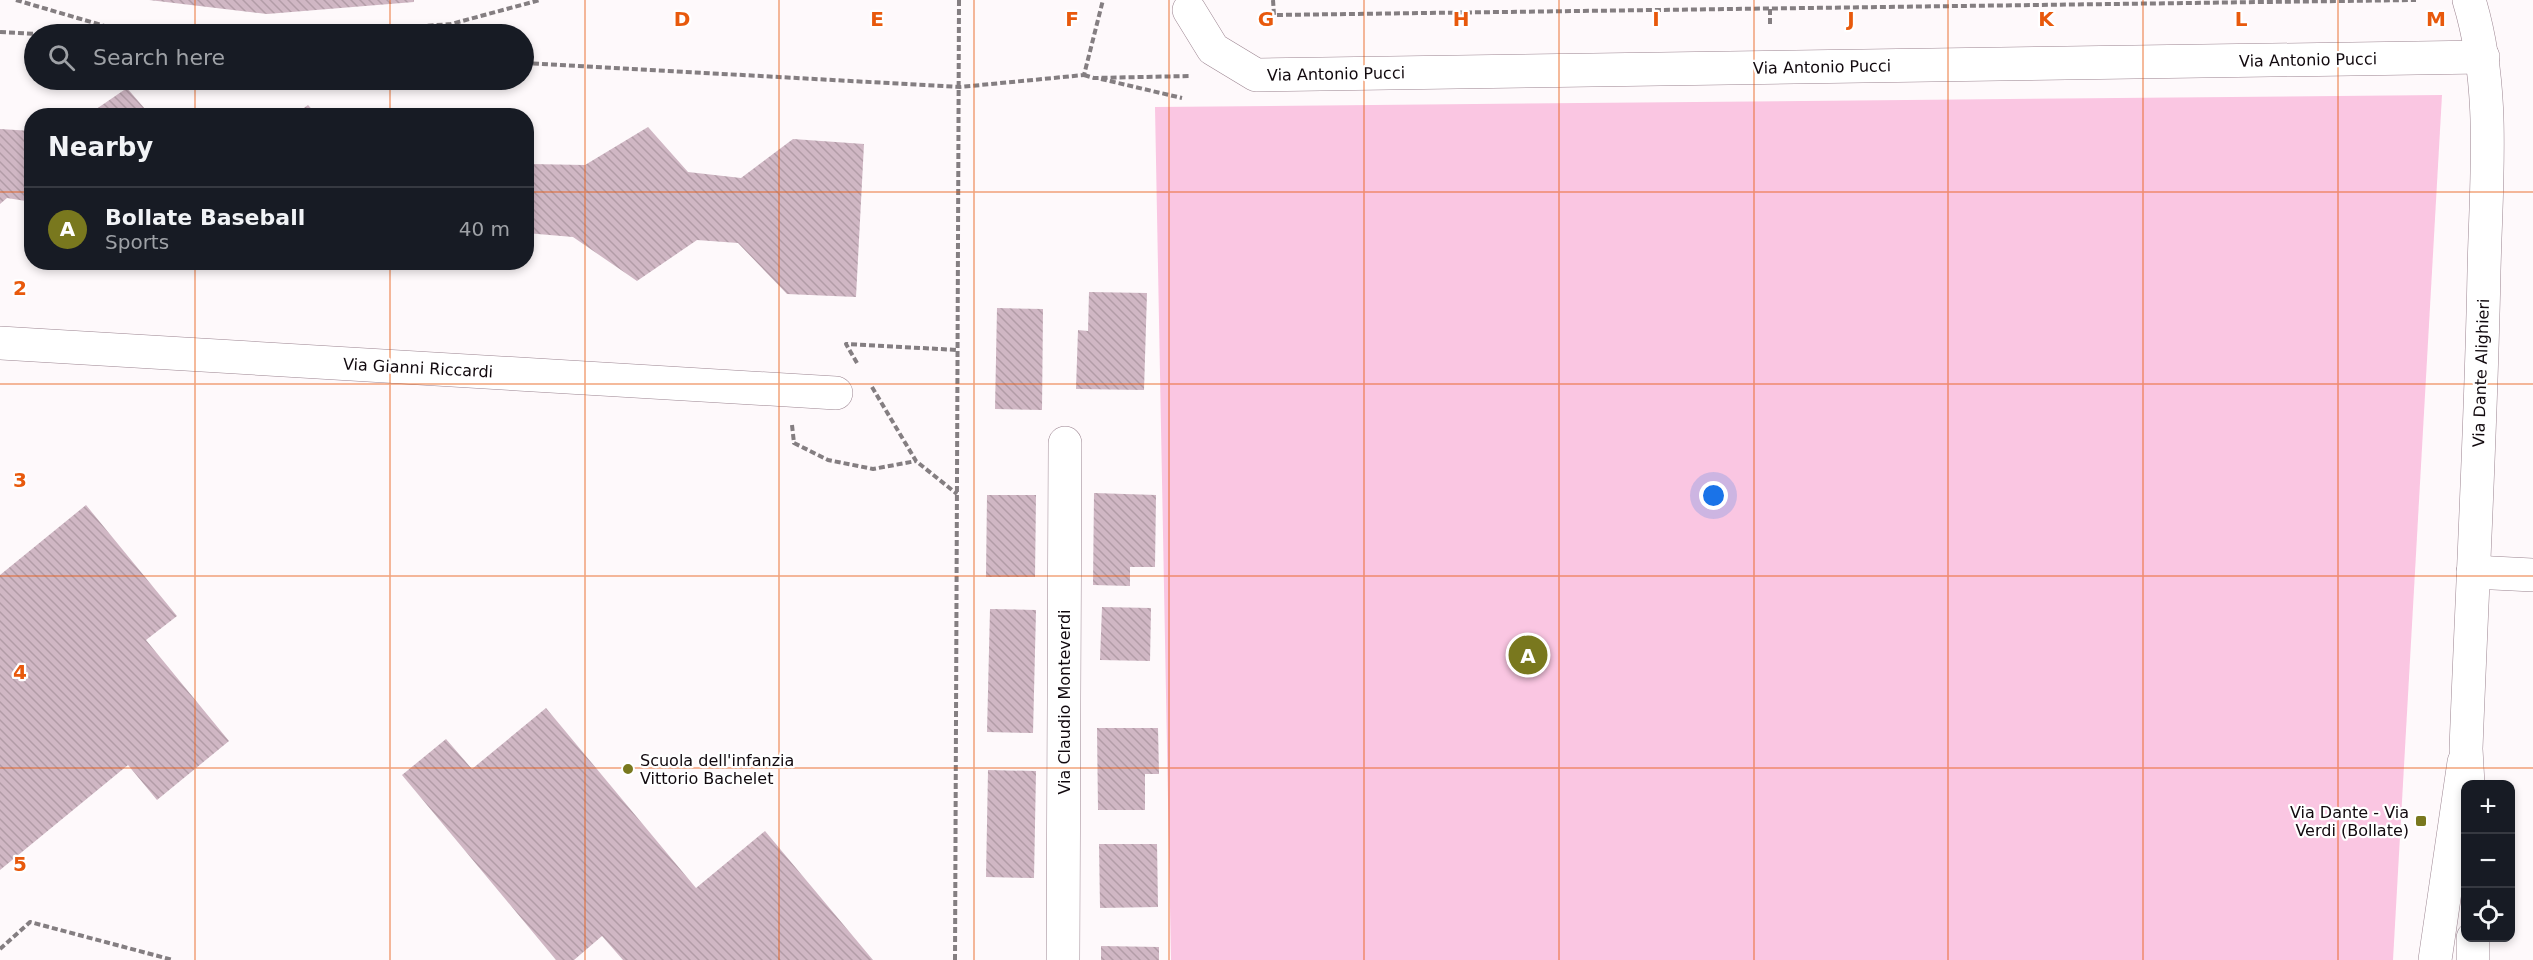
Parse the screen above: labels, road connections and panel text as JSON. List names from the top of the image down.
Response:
{
  "streets": {
    "street": [
      "Via Antonio Pucci",
      "Via Gianni Riccardi",
      "Via Dante Alighieri",
      "Via Claudio Monteverdi"
    ]
  },
  "crossings": [
    ["Via Antonio Pucci", "Via Dante Alighieri"]
  ],
  "places": {
    "other": ["Scuola dell'infanzia Vittorio Bachelet"],
    "transit": ["Via Dante - Via Verdi (Bollate)"]
  },
  "page": {
    "search": "Search here",
    "heading": "Nearby",
    "list": [
      {
        "mark": "A",
        "name": "Bollate Baseball",
        "note": "Sports",
        "value": "40 m"
      }
    ],
    "pins": "A",
    "map_buttons": ["+", "−"]
  },
  "grid": {
    "columns": [
      "D",
      "E",
      "F",
      "G",
      "H",
      "I",
      "J",
      "K",
      "L",
      "M"
    ],
    "rows": [
      "2",
      "3",
      "4",
      "5"
    ]
  }
}
